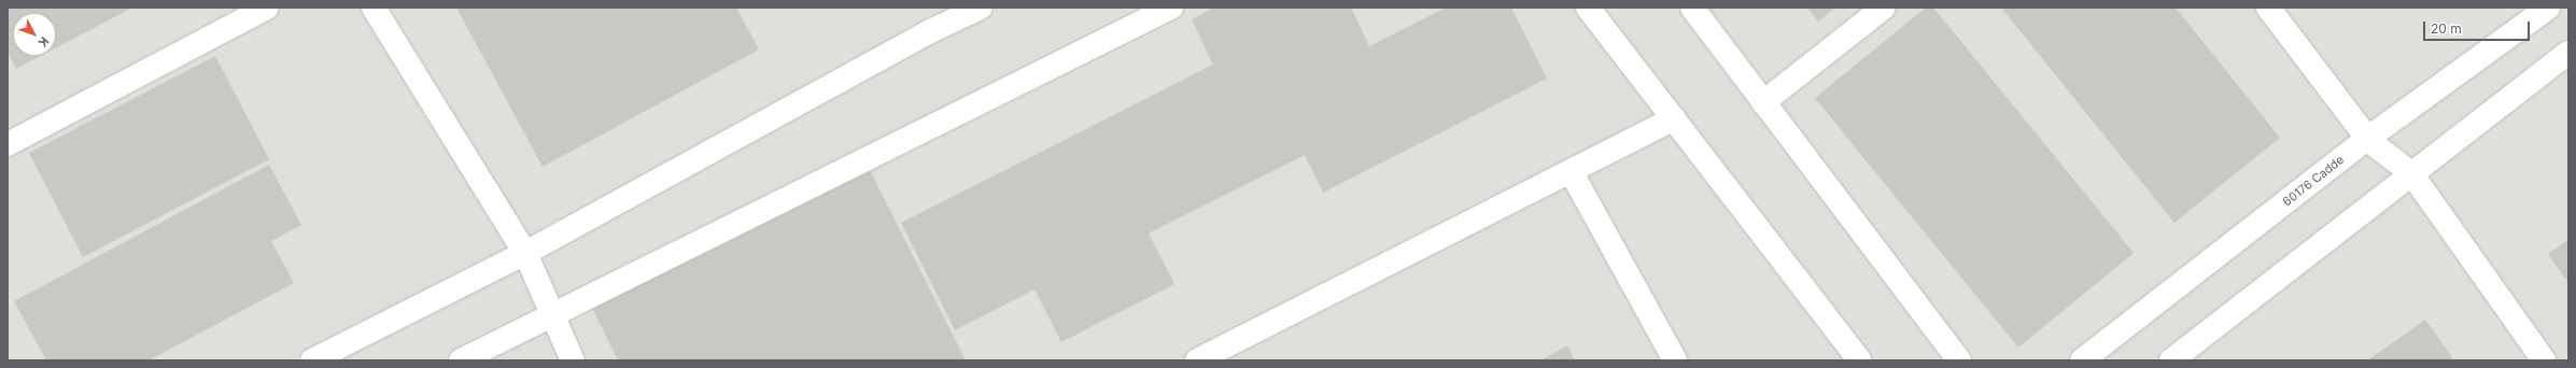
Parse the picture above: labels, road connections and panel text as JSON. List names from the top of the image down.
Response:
{
  "streets": {
    "street": ["60176 Cadde"]
  },
  "scale_bar": "20 m",
  "north": "bottom right"
}
